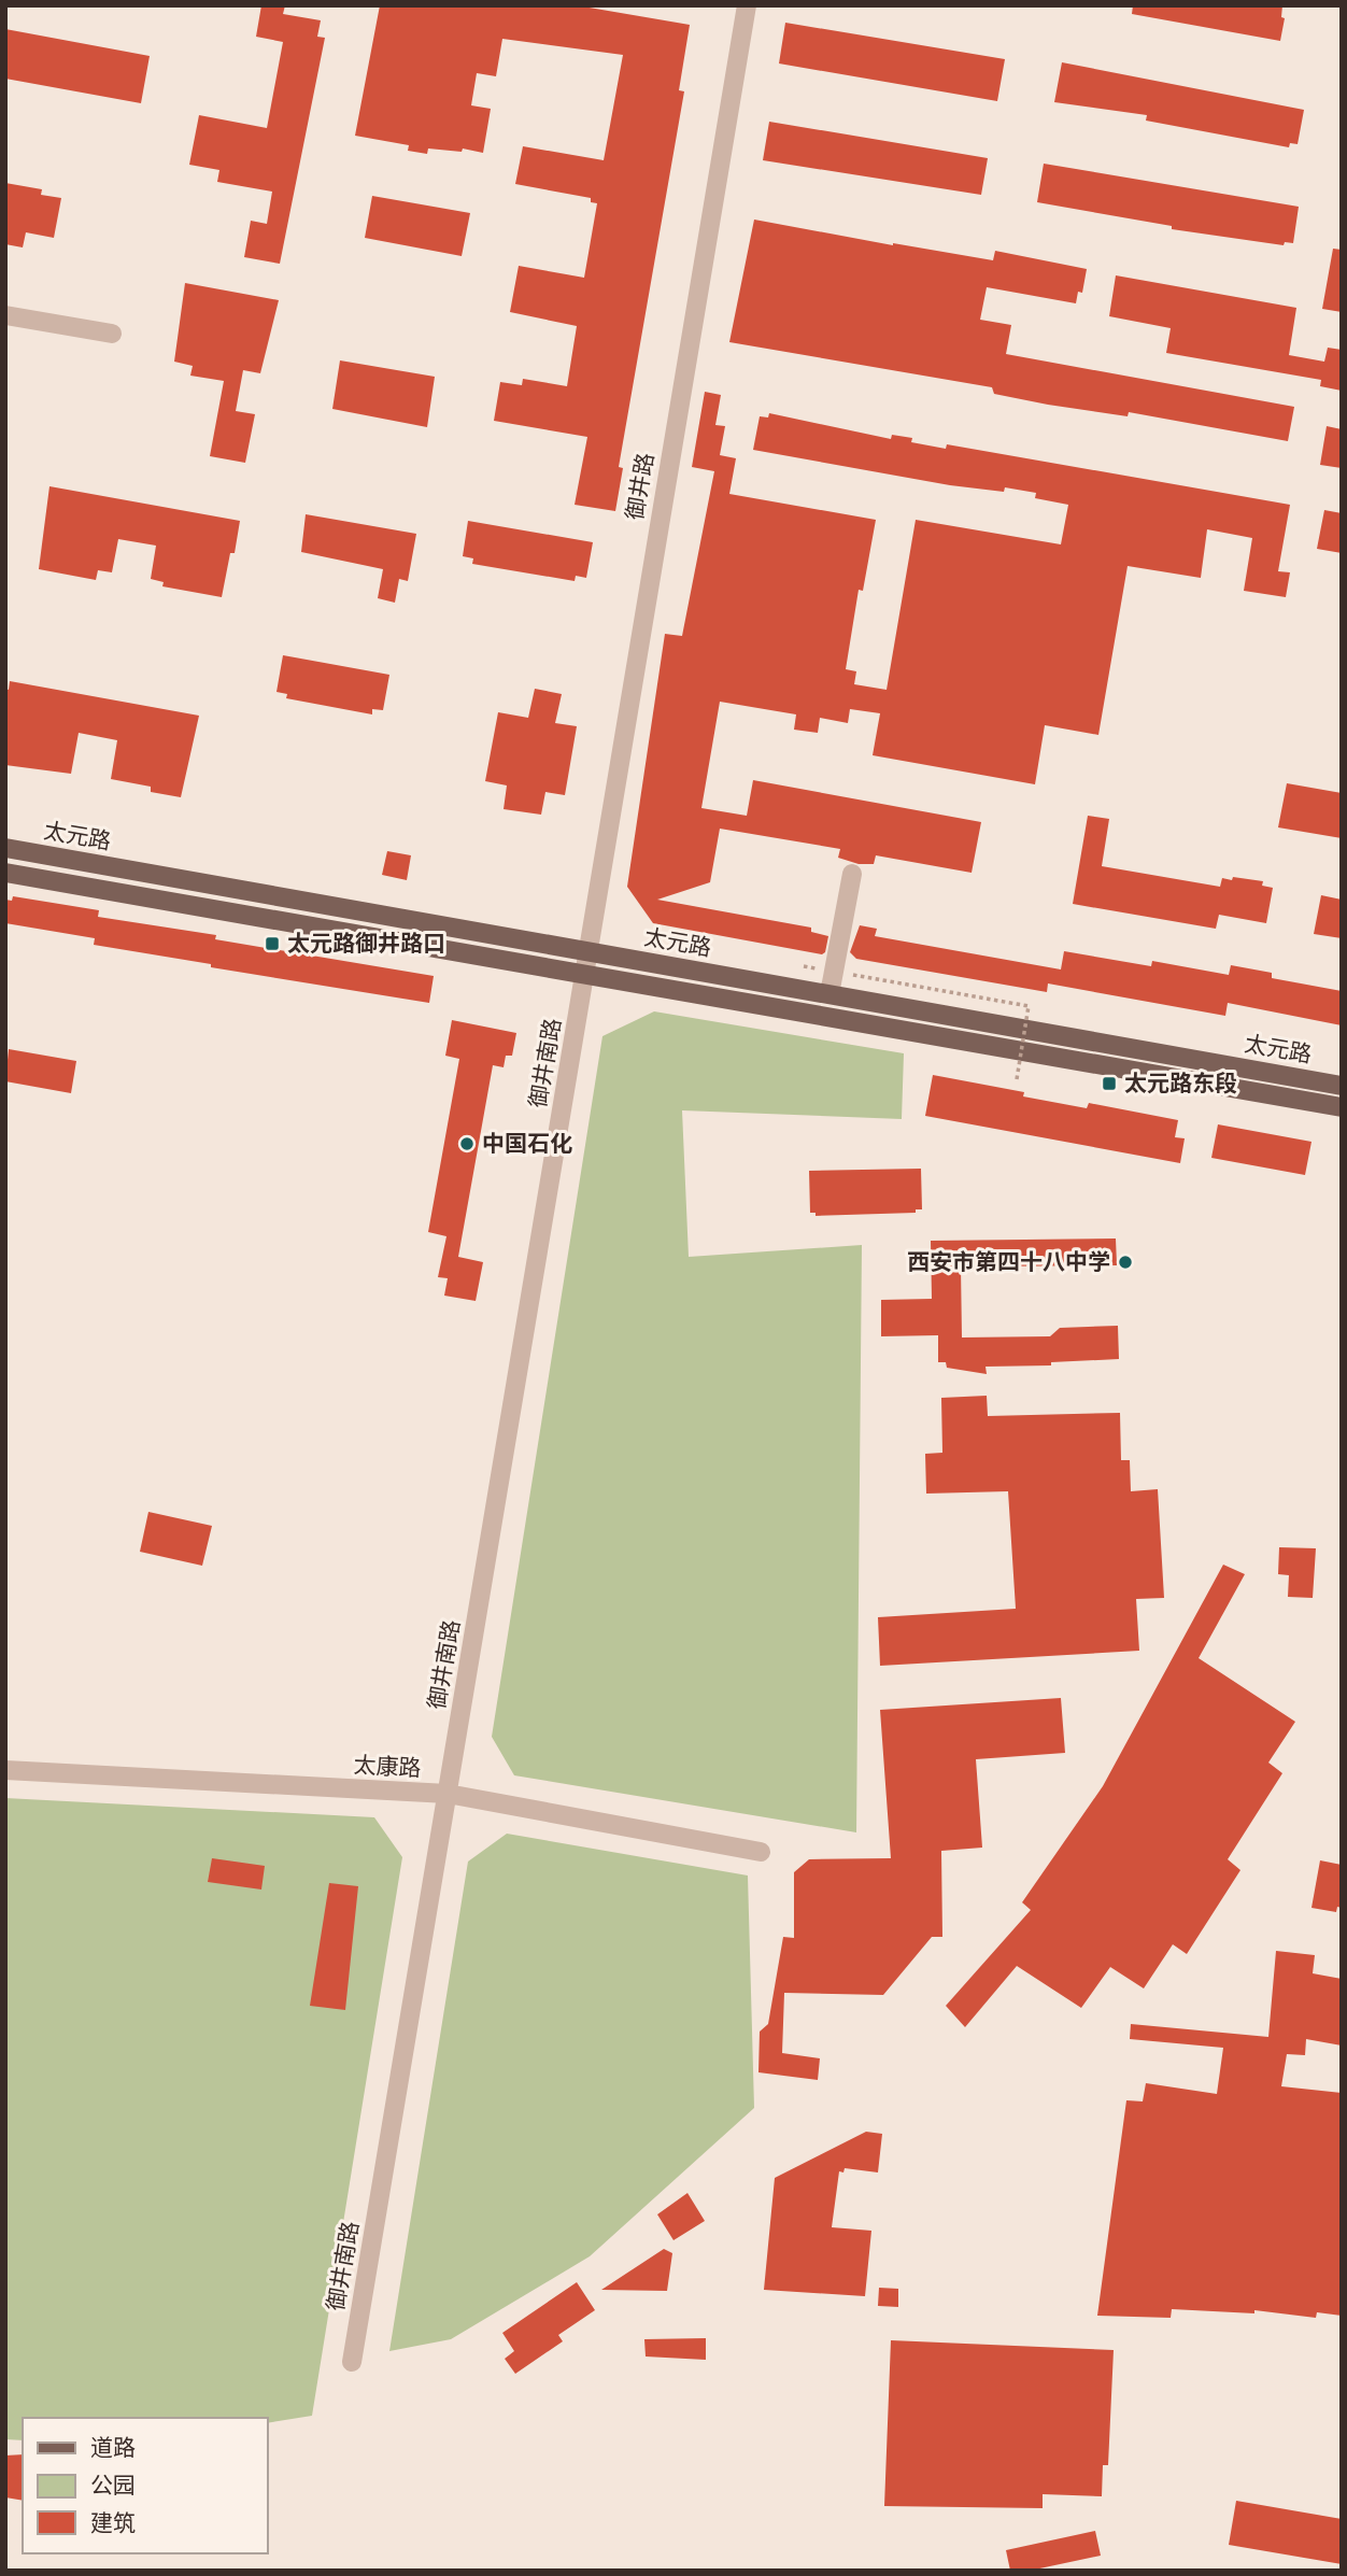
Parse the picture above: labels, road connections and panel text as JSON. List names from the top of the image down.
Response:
{
  "streets": {
    "main road": ["太元路"],
    "street": ["御井路", "御井南路", "太康路"]
  },
  "crossings": [
    ["御井路", "太元路"],
    ["御井路", "御井南路"],
    ["太元路", "御井南路"],
    ["御井南路", "太康路"]
  ],
  "places": {
    "transit": ["太元路御井路口", "太元路东段"],
    "other": ["中国石化", "西安市第四十八中学"]
  },
  "legend": ["道路", "公园", "建筑"]
}
